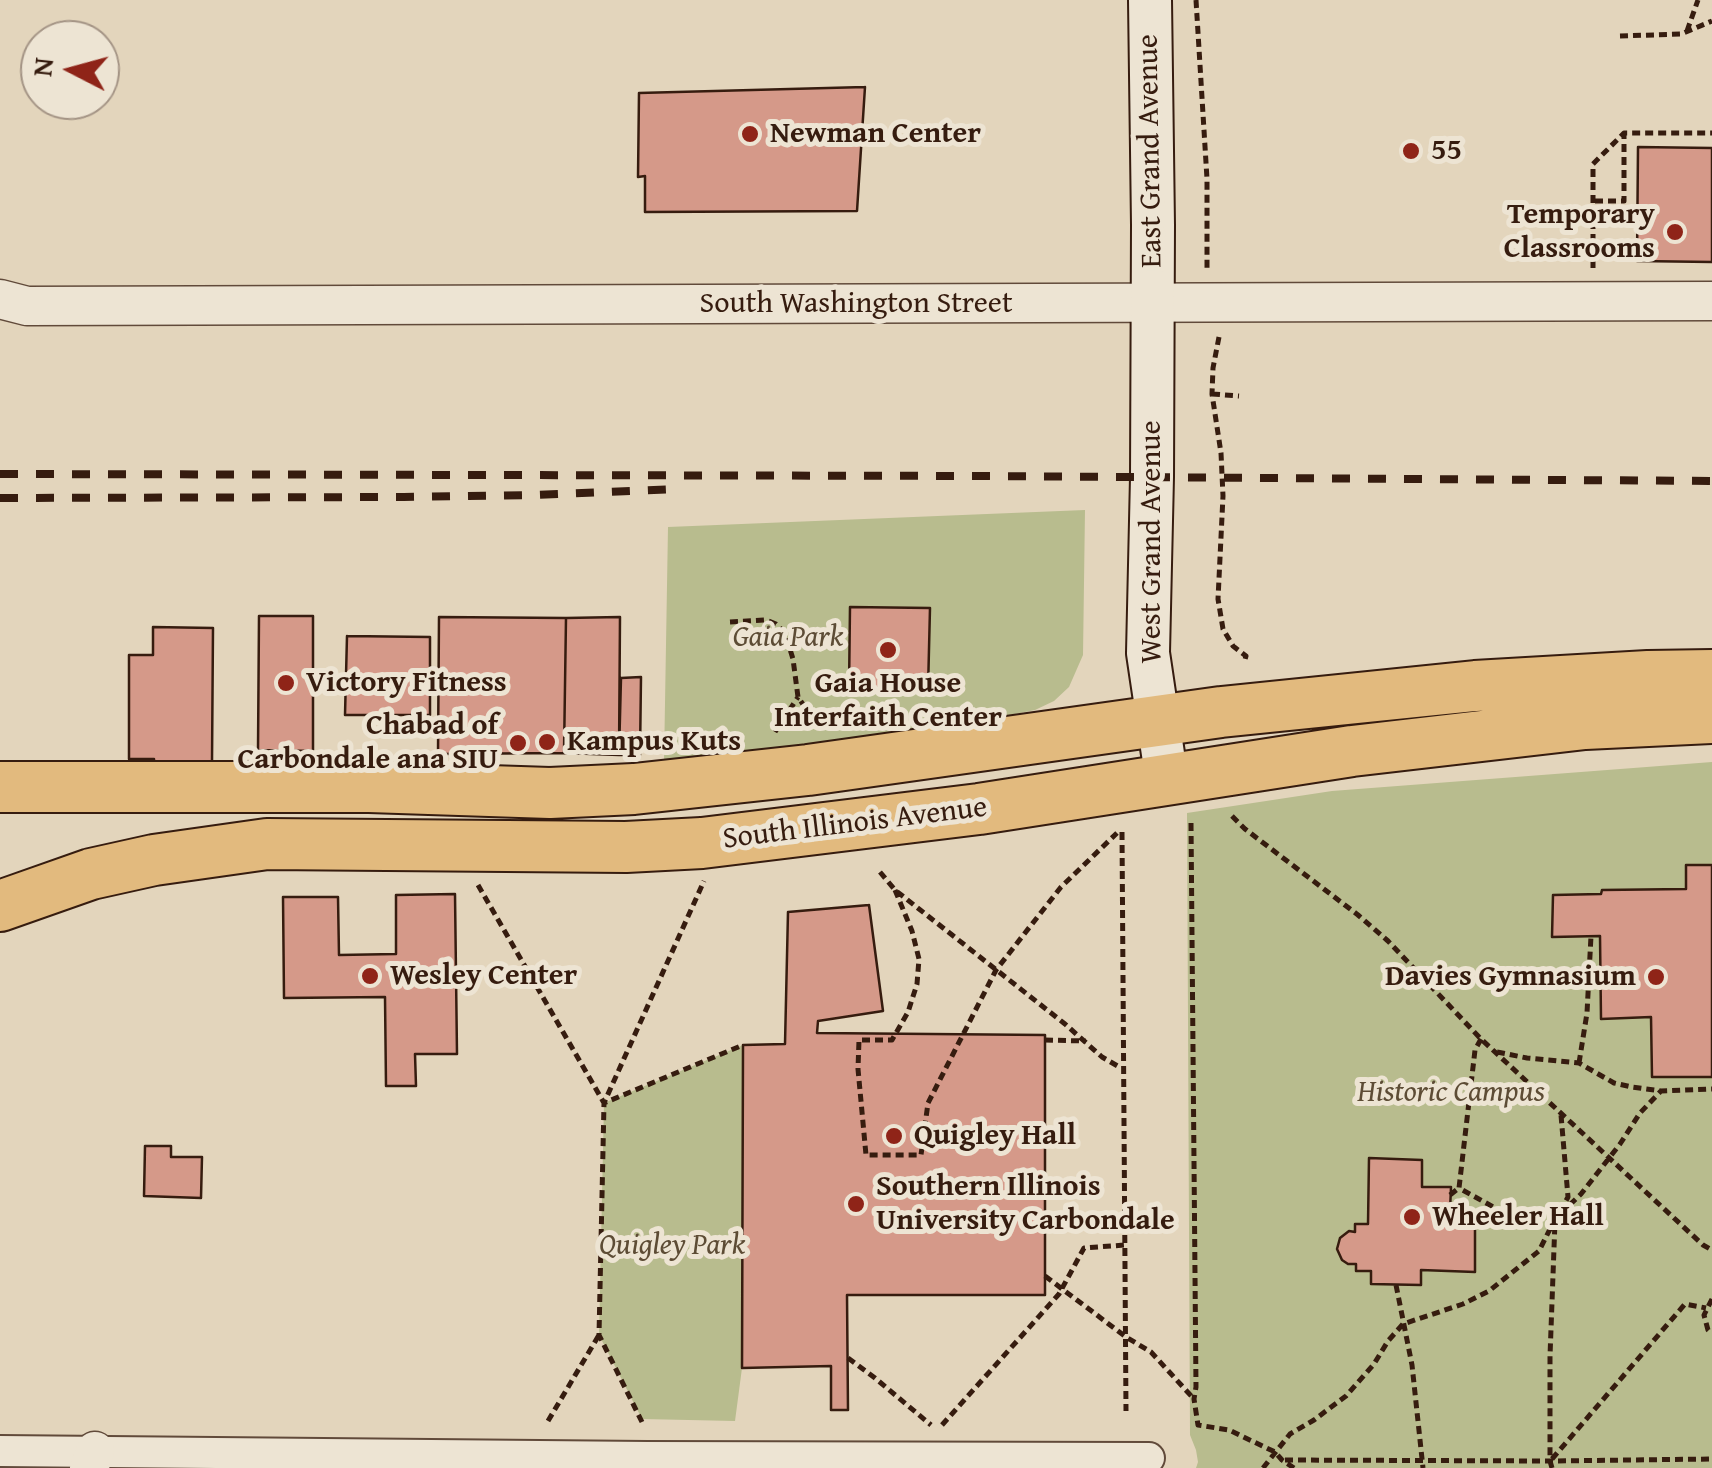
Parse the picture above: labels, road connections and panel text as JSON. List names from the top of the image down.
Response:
{
  "streets": {
    "highway": ["South Illinois Avenue"],
    "main road": ["East Grand Avenue", "West Grand Avenue"],
    "street": ["South Washington Street"]
  },
  "crossings": [
    ["East Grand Avenue", "South Washington Street"],
    ["East Grand Avenue", "West Grand Avenue"],
    ["South Washington Street", "West Grand Avenue"],
    ["West Grand Avenue", "South Illinois Avenue"]
  ],
  "parks": ["Gaia Park", "Historic Campus", "Quigley Park"],
  "places": [
    "Newman Center",
    "55",
    "Temporary Classrooms",
    "Gaia House Interfaith Center",
    "Victory Fitness",
    "Kampus Kuts",
    "Chabad of Carbondale ana SIU",
    "Wesley Center",
    "Davies Gymnasium",
    "Quigley Hall",
    "Southern Illinois University Carbondale",
    "Wheeler Hall"
  ],
  "north": "left"
}
